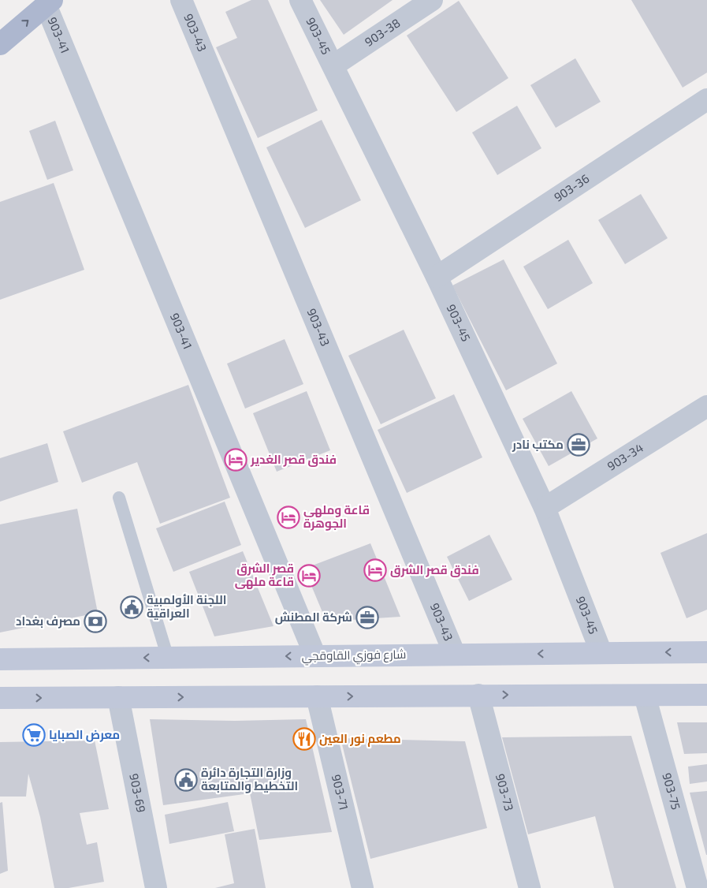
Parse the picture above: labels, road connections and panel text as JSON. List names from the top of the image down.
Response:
{
  "streets": {
    "street": [
      "903-43",
      "903-38",
      "903-41",
      "903-45",
      "903-36",
      "903-34",
      "شارع فوزي القاوقجي",
      "903-73",
      "903-75",
      "903-69",
      "903-71"
    ]
  },
  "crossings": [
    ["903-43", "شارع فوزي القاوقجي"],
    ["903-38", "903-45"],
    ["903-41", "شارع فوزي القاوقجي"],
    ["903-45", "903-36"],
    ["903-45", "903-34"],
    ["903-45", "شارع فوزي القاوقجي"]
  ],
  "places": {
    "office": ["مكتب نادر", "شركة المطنش"],
    "hotel": [
      "فندق قصر الغدير",
      "قاعة وملهى الجوهرة",
      "فندق قصر الشرق",
      "قصر الشرق قاعة ملهى"
    ],
    "public building": ["اللجنة الأولمبية العراقية", "وزارة التجارة دائرة التخطيط والمتابعة"],
    "bank": ["مصرف بغداد"],
    "supermarket": ["معرض الصبايا"],
    "restaurant": ["مطعم نور العين"]
  }
}
